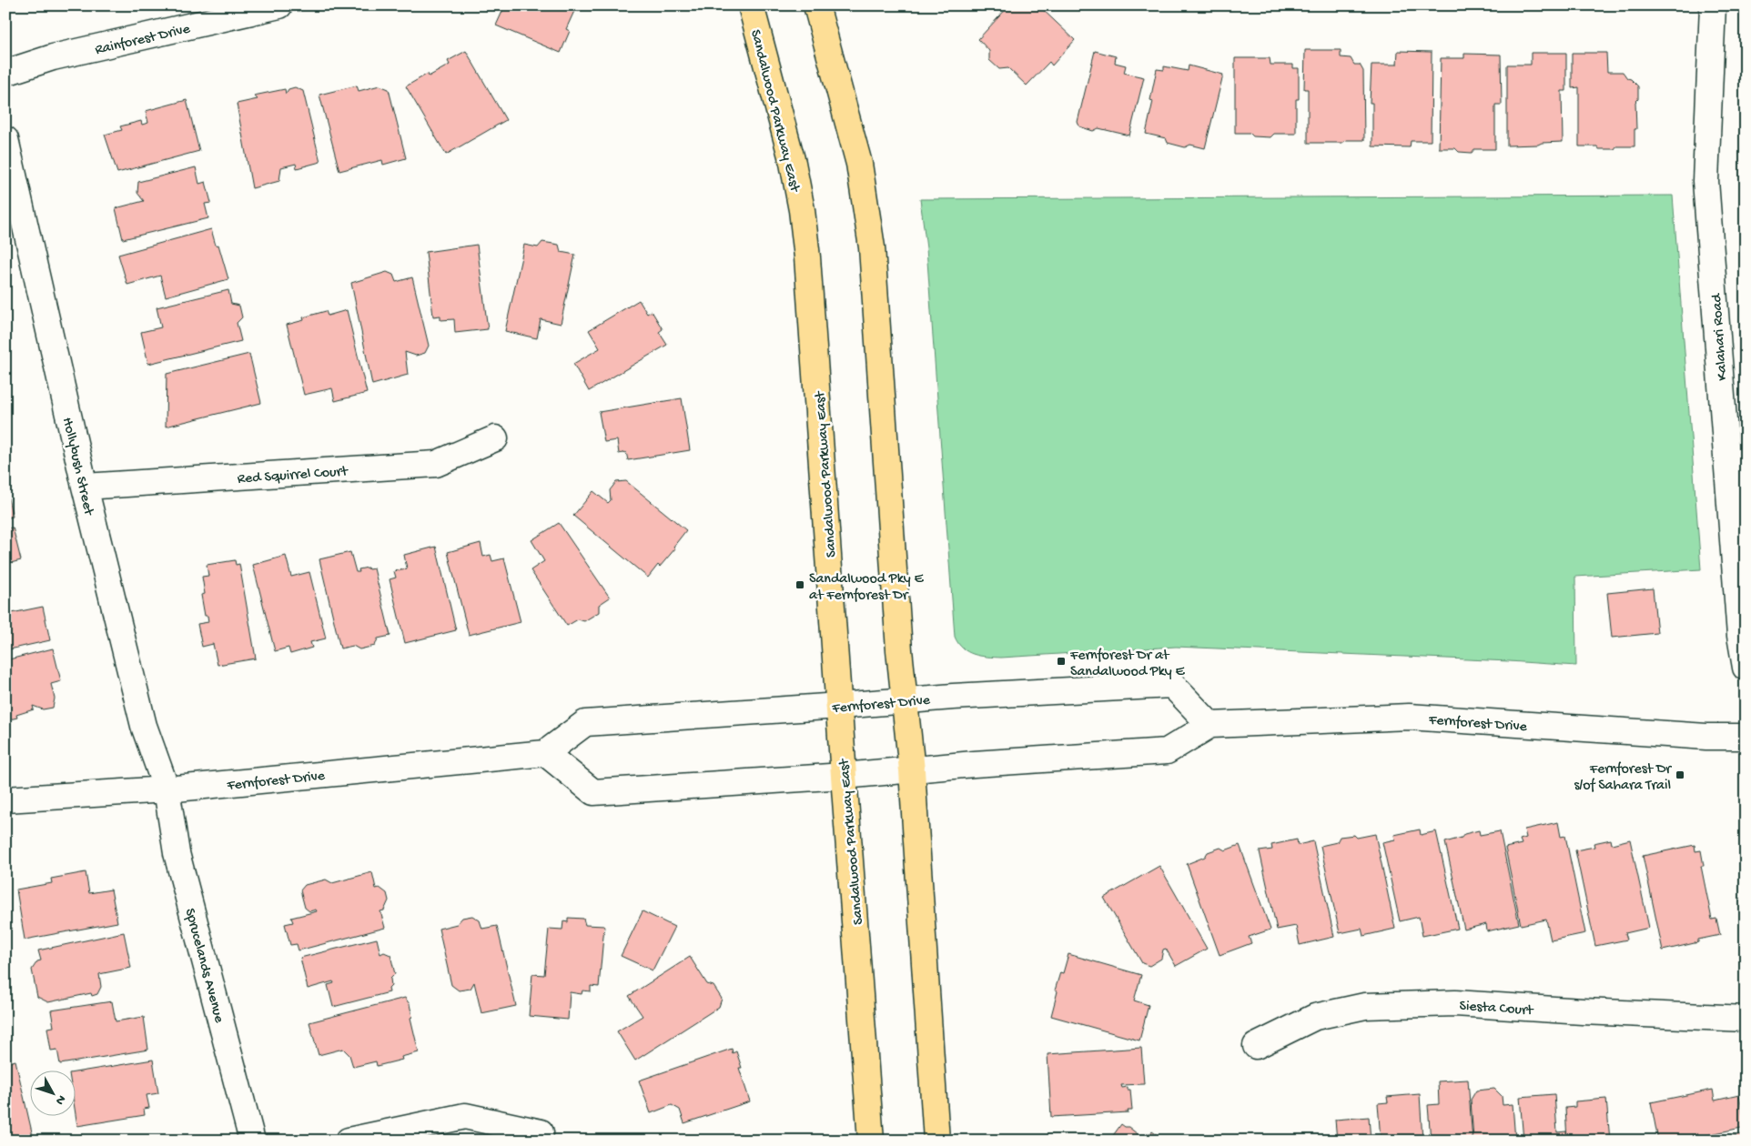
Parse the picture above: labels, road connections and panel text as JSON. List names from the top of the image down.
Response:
{
  "streets": {
    "main road": ["Sandalwood Parkway East"],
    "street": [
      "Rainforest Drive",
      "Kalahari Road",
      "Hollybush Street",
      "Red Squirrel Court",
      "Fernforest Drive",
      "Sprucelands Avenue",
      "Siesta Court"
    ]
  },
  "crossings": [
    ["Sandalwood Parkway East", "Fernforest Drive"],
    ["Hollybush Street", "Red Squirrel Court"],
    ["Hollybush Street", "Fernforest Drive"],
    ["Hollybush Street", "Sprucelands Avenue"],
    ["Fernforest Drive", "Sprucelands Avenue"]
  ],
  "places": {
    "transit": ["Sandalwood Pky E at Fernforest Dr", "Fernforest Dr at Sandalwood Pky E", "Fernforest Dr s/of Sahara Trail"]
  },
  "north": "bottom right"
}
